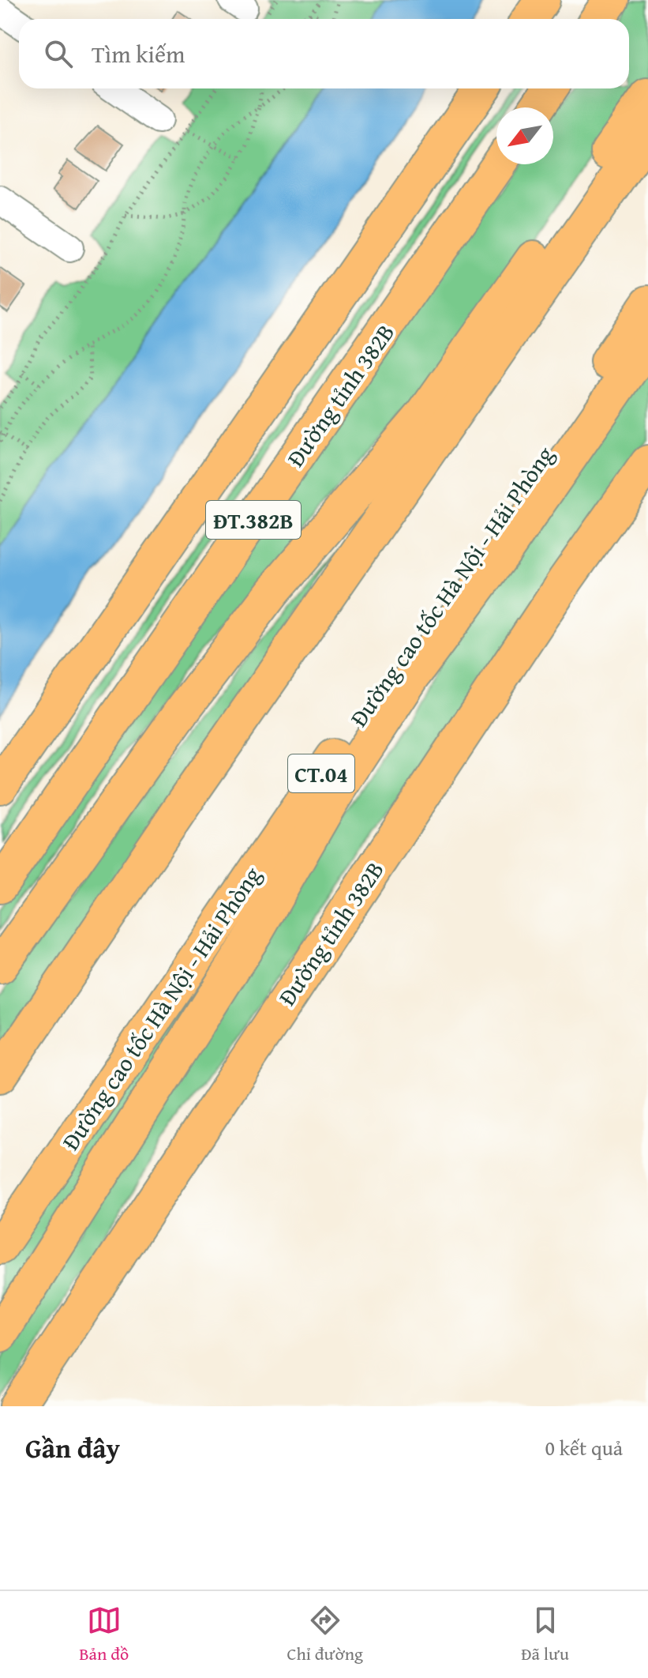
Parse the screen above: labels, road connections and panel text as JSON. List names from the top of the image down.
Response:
{
  "streets": {
    "main road": [
      "Đường tỉnh 382B",
      "ĐT.382B",
      "Đường cao tốc Hà Nội - Hải Phòng",
      "CT.04"
    ]
  },
  "north": "bottom left",
  "page": {
    "search": "Tìm kiếm",
    "heading": ["Gần đây", "0 kết quả"],
    "nav": ["Bản đồ", "Chỉ đường", "Đã lưu"]
  }
}
